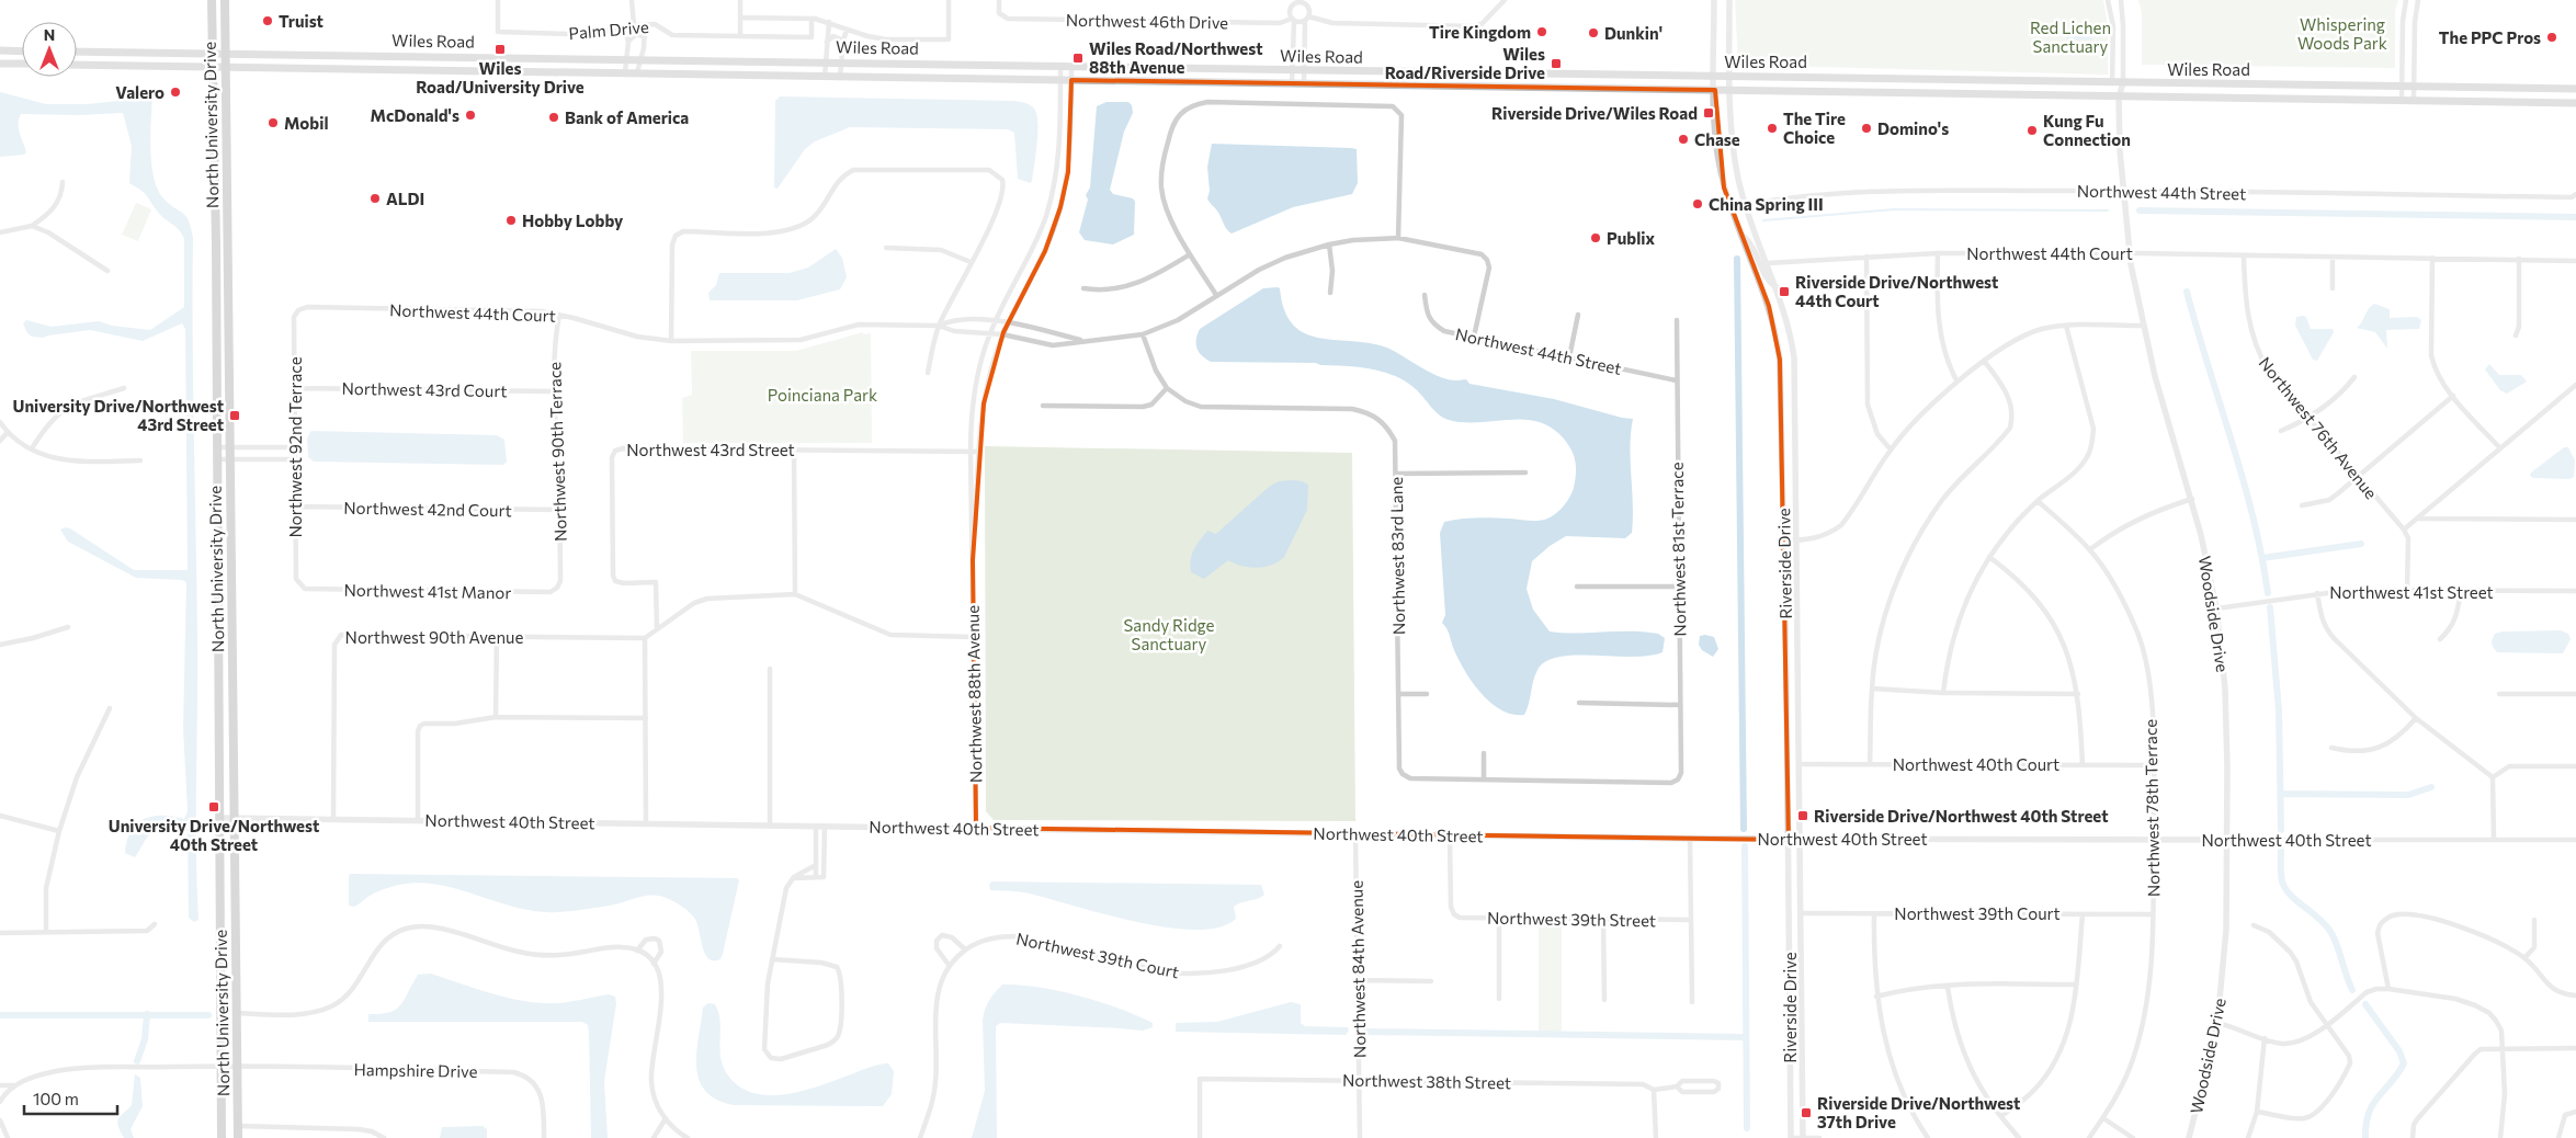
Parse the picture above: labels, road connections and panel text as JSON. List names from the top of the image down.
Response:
{
  "streets": {
    "main road": ["Wiles Road", "North University Drive"],
    "street": [
      "Northwest 46th Drive",
      "Palm Drive",
      "Northwest 44th Street",
      "Northwest 44th Court",
      "Northwest 43rd Court",
      "Northwest 76th Avenue",
      "Northwest 92nd Terrace",
      "Northwest 43rd Street",
      "Northwest 90th Terrace",
      "Northwest 42nd Court",
      "Northwest 81st Terrace",
      "Northwest 83rd Lane",
      "Riverside Drive",
      "Northwest 41st Manor",
      "Northwest 41st Street",
      "Woodside Drive",
      "Northwest 90th Avenue",
      "Northwest 88th Avenue",
      "Northwest 40th Court",
      "Northwest 78th Terrace",
      "Northwest 40th Street",
      "Northwest 39th Court",
      "Northwest 39th Street",
      "Northwest 84th Avenue",
      "Hampshire Drive",
      "Northwest 38th Street"
    ]
  },
  "crossings": [
    ["Wiles Road", "North University Drive"],
    ["Wiles Road", "Riverside Drive"],
    ["Wiles Road", "Woodside Drive"],
    ["Wiles Road", "Northwest 88th Avenue"],
    ["North University Drive", "Northwest 40th Street"],
    ["North University Drive", "Hampshire Drive"],
    ["Northwest 44th Street", "Northwest 44th Court"],
    ["Northwest 44th Street", "Northwest 81st Terrace"],
    ["Northwest 44th Street", "Riverside Drive"],
    ["Northwest 44th Street", "Woodside Drive"],
    ["Northwest 44th Court", "Northwest 76th Avenue"],
    ["Northwest 44th Court", "Northwest 92nd Terrace"],
    ["Northwest 44th Court", "Northwest 90th Terrace"],
    ["Northwest 44th Court", "Riverside Drive"],
    ["Northwest 44th Court", "Woodside Drive"],
    ["Northwest 44th Court", "Northwest 88th Avenue"],
    ["Northwest 43rd Court", "Northwest 92nd Terrace"],
    ["Northwest 43rd Court", "Northwest 90th Terrace"],
    ["Northwest 92nd Terrace", "Northwest 42nd Court"],
    ["Northwest 92nd Terrace", "Northwest 41st Manor"],
    ["Northwest 43rd Street", "Northwest 88th Avenue"],
    ["Northwest 90th Terrace", "Northwest 42nd Court"],
    ["Northwest 90th Terrace", "Northwest 41st Manor"],
    ["Northwest 81st Terrace", "Northwest 83rd Lane"],
    ["Riverside Drive", "Northwest 40th Court"],
    ["Riverside Drive", "Northwest 40th Street"],
    ["Riverside Drive", "Northwest 39th Court"],
    ["Northwest 41st Street", "Woodside Drive"],
    ["Woodside Drive", "Northwest 40th Street"],
    ["Northwest 90th Avenue", "Northwest 40th Street"],
    ["Northwest 88th Avenue", "Northwest 40th Street"],
    ["Northwest 40th Court", "Northwest 78th Terrace"],
    ["Northwest 78th Terrace", "Northwest 40th Street"],
    ["Northwest 78th Terrace", "Northwest 39th Court"],
    ["Northwest 40th Street", "Northwest 39th Street"],
    ["Northwest 40th Street", "Northwest 84th Avenue"],
    ["Northwest 84th Avenue", "Northwest 38th Street"]
  ],
  "parks": [
    "Whispering Woods Park",
    "Red Lichen Sanctuary",
    "Poinciana Park",
    "Sandy Ridge Sanctuary"
  ],
  "places": {
    "other": [
      "Truist",
      "Tire Kingdom",
      "Dunkin'",
      "The PPC Pros",
      "Valero",
      "McDonald's",
      "Bank of America",
      "Mobil",
      "The Tire Choice",
      "Domino's",
      "Kung Fu Connection",
      "Chase",
      "ALDI",
      "China Spring III",
      "Hobby Lobby",
      "Publix"
    ],
    "transit": [
      "Wiles Road/University Drive",
      "Wiles Road/Northwest 88th Avenue",
      "Wiles Road/Riverside Drive",
      "Riverside Drive/Wiles Road",
      "Riverside Drive/Northwest 44th Court",
      "University Drive/Northwest 43rd Street",
      "University Drive/Northwest 40th Street",
      "Riverside Drive/Northwest 40th Street",
      "Riverside Drive/Northwest 37th Drive"
    ]
  },
  "scale_bar": "100 m",
  "north": "top"
}
